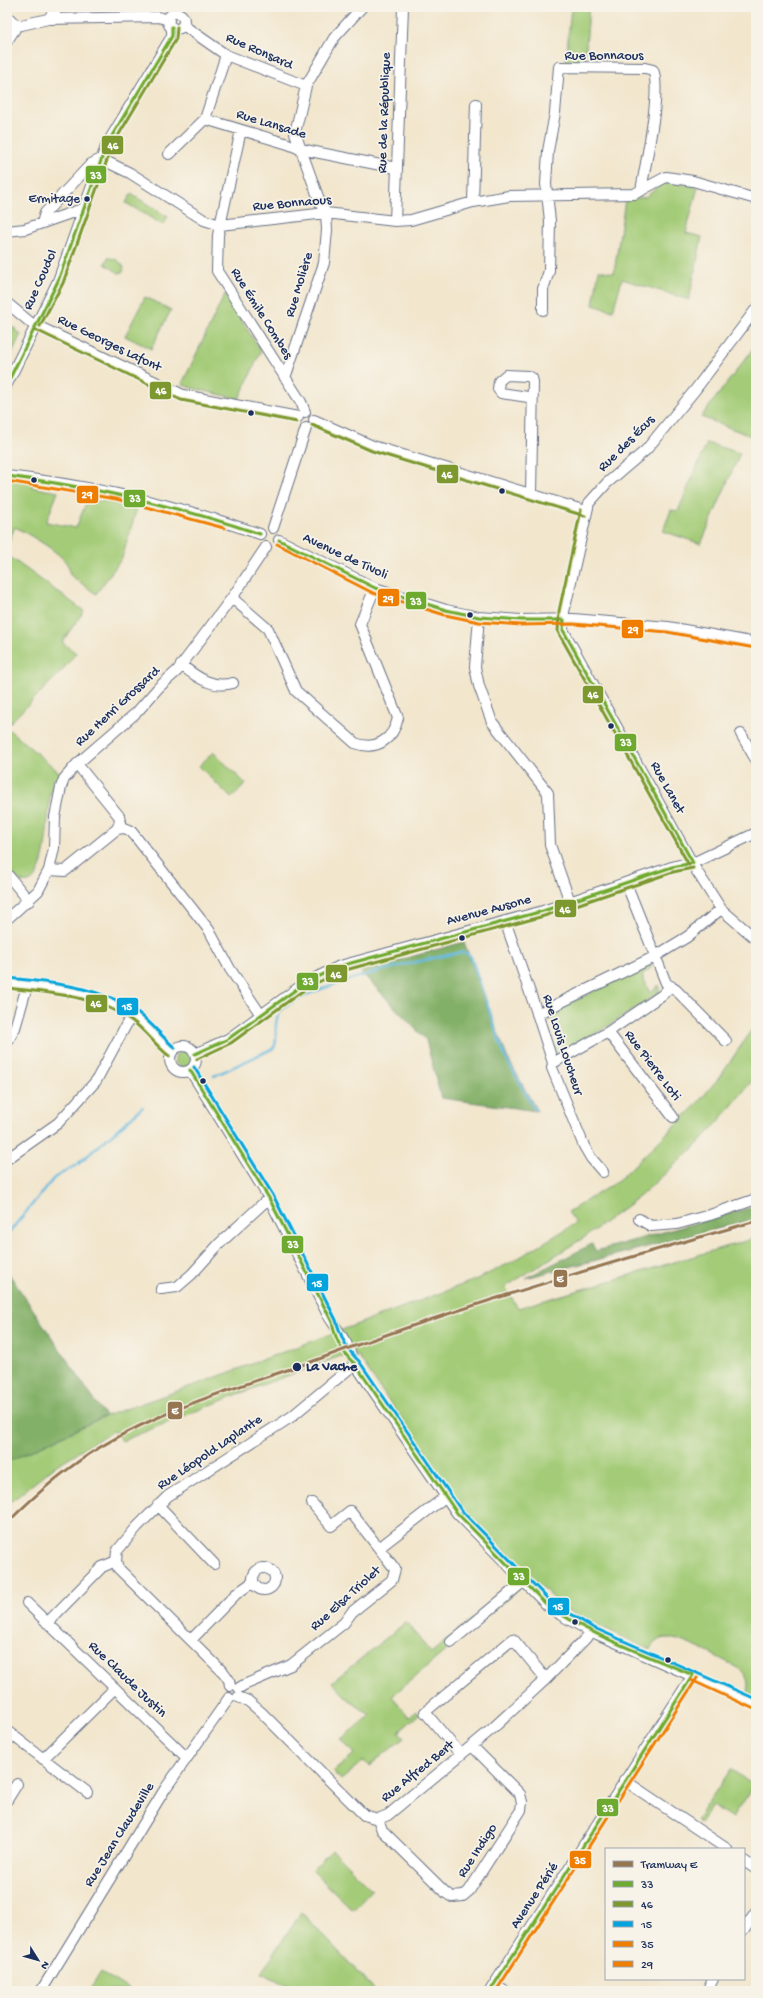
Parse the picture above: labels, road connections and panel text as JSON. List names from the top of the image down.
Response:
{
  "streets": {
    "street": [
      "Rue Ronsard",
      "Rue Bonnaous",
      "Rue de la République",
      "Rue Lansade",
      "Rue Coudol",
      "Rue Molière",
      "Rue Émile Combes",
      "Rue Georges Lafont",
      "Rue des Écus",
      "Avenue de Tivoli",
      "Rue Henri Grossard",
      "Rue Lanet",
      "Avenue Ausone",
      "Rue Louis Loucheur",
      "Rue Pierre Loti",
      "Rue Léopold Laplante",
      "Rue Elsa Triolet",
      "Rue Claude Justin",
      "Rue Alfred Bert",
      "Rue Jean Claudeville",
      "Rue Indigo",
      "Avenue Périé"
    ]
  },
  "crossings": [
    ["Rue Ronsard", "Rue Molière"],
    ["Rue Bonnaous", "Rue de la République"],
    ["Rue Bonnaous", "Rue Coudol"],
    ["Rue Bonnaous", "Rue Molière"],
    ["Rue Bonnaous", "Rue Émile Combes"],
    ["Rue de la République", "Rue Lansade"],
    ["Rue Lansade", "Rue Molière"],
    ["Rue Lansade", "Rue Émile Combes"],
    ["Rue Coudol", "Rue Georges Lafont"],
    ["Rue Molière", "Rue Émile Combes"],
    ["Rue Émile Combes", "Rue Georges Lafont"],
    ["Rue des Écus", "Avenue de Tivoli"],
    ["Rue des Écus", "Rue Lanet"],
    ["Avenue de Tivoli", "Rue Henri Grossard"],
    ["Avenue de Tivoli", "Rue Lanet"],
    ["Rue Lanet", "Avenue Ausone"],
    ["Avenue Ausone", "Rue Louis Loucheur"],
    ["Rue Elsa Triolet", "Rue Alfred Bert"],
    ["Rue Elsa Triolet", "Rue Jean Claudeville"],
    ["Rue Claude Justin", "Rue Jean Claudeville"],
    ["Rue Alfred Bert", "Rue Jean Claudeville"],
    ["Rue Alfred Bert", "Rue Indigo"]
  ],
  "places": ["Ermitage", "La Vache"],
  "lines": [
    "transit line 33",
    "transit line 46",
    "transit line 29",
    "transit line 15",
    "tram line E",
    "transit line 35"
  ],
  "legend": [
    "Tramway E",
    "33",
    "46",
    "15",
    "35",
    "29"
  ],
  "north": "bottom right"
}
